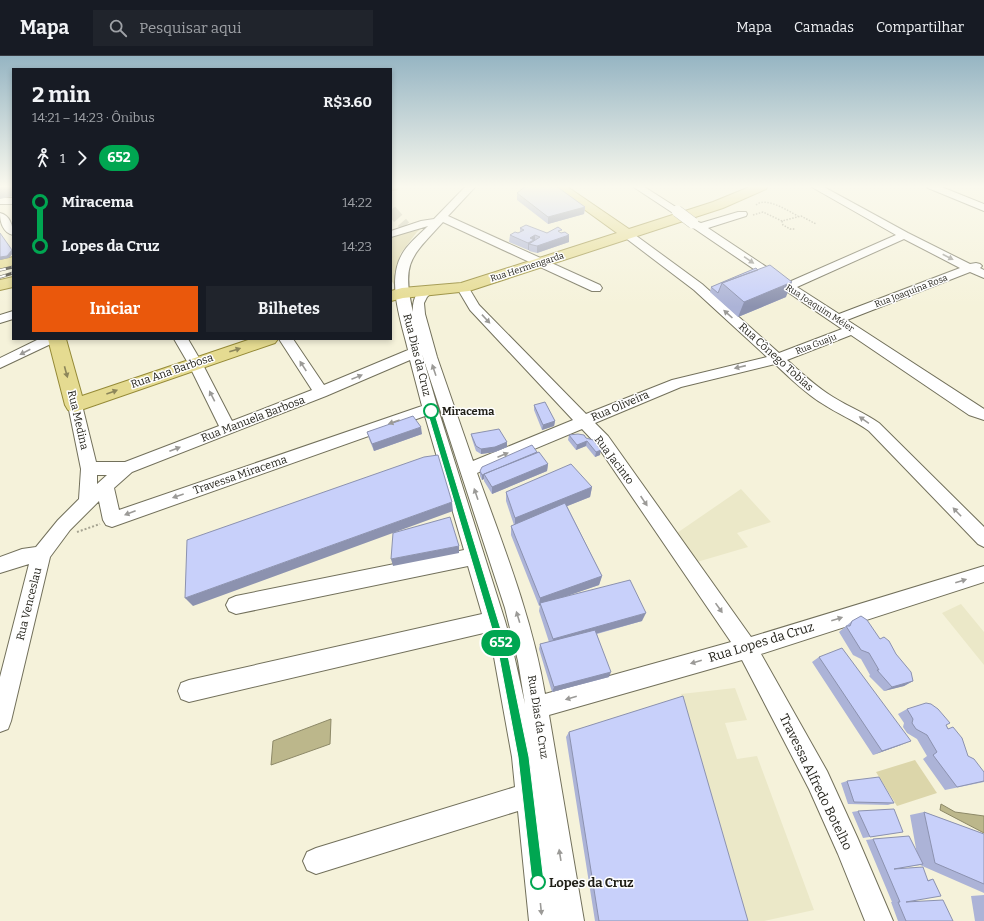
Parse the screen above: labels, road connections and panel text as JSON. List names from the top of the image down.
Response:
{
  "streets": {
    "main road": [
      "Rua Hermengarda",
      "Rua Cônego Tobias",
      "Rua Ana Barbosa",
      "Rua Medina"
    ],
    "street": [
      "Rua Joaquina Rosa",
      "Rua Joaquim Méier",
      "Rua Guaju",
      "Rua Dias da Cruz",
      "Rua Oliveira",
      "Rua Manuela Barbosa",
      "Rua Jacinto",
      "Travessa Miracema",
      "Rua Venceslau",
      "Rua Lopes da Cruz",
      "Travessa Alfredo Botelho"
    ]
  },
  "crossings": [
    ["Rua Hermengarda", "Rua Dias da Cruz"],
    ["Rua Hermengarda", "Rua Cônego Tobias"],
    ["Rua Hermengarda", "Rua Jacinto"],
    ["Rua Joaquina Rosa", "Rua Joaquim Méier"],
    ["Rua Joaquim Méier", "Rua Guaju"],
    ["Rua Guaju", "Rua Cônego Tobias"],
    ["Rua Guaju", "Rua Oliveira"],
    ["Rua Dias da Cruz", "Rua Oliveira"],
    ["Rua Dias da Cruz", "Rua Manuela Barbosa"],
    ["Rua Dias da Cruz", "Travessa Miracema"],
    ["Rua Dias da Cruz", "Rua Lopes da Cruz"],
    ["Rua Cônego Tobias", "Rua Oliveira"],
    ["Rua Ana Barbosa", "Rua Medina"],
    ["Rua Oliveira", "Rua Jacinto"],
    ["Rua Manuela Barbosa", "Rua Medina"],
    ["Rua Manuela Barbosa", "Rua Venceslau"],
    ["Rua Medina", "Rua Venceslau"],
    ["Rua Jacinto", "Rua Lopes da Cruz"],
    ["Rua Jacinto", "Travessa Alfredo Botelho"],
    ["Rua Lopes da Cruz", "Travessa Alfredo Botelho"]
  ],
  "one_way": [
    "Rua Cônego Tobias",
    "Rua Ana Barbosa",
    "Rua Manuela Barbosa",
    "Rua Medina",
    "Rua Jacinto"
  ],
  "places": ["Miracema", "Lopes da Cruz"],
  "lines": ["bus line 652"],
  "page": {
    "header": "Mapa",
    "search": "Pesquisar aqui",
    "nav": ["Mapa", "Camadas", "Compartilhar"],
    "on_map": "652",
    "heading": ["2 min", "14:21 – 14:23 · Ônibus", "R$3.60"],
    "legs": ["1", "652"],
    "list": [
      {
        "name": "Miracema",
        "value": "14:22"
      },
      {
        "name": "Lopes da Cruz",
        "value": "14:23"
      }
    ],
    "buttons": ["Iniciar", "Bilhetes"]
  }
}
